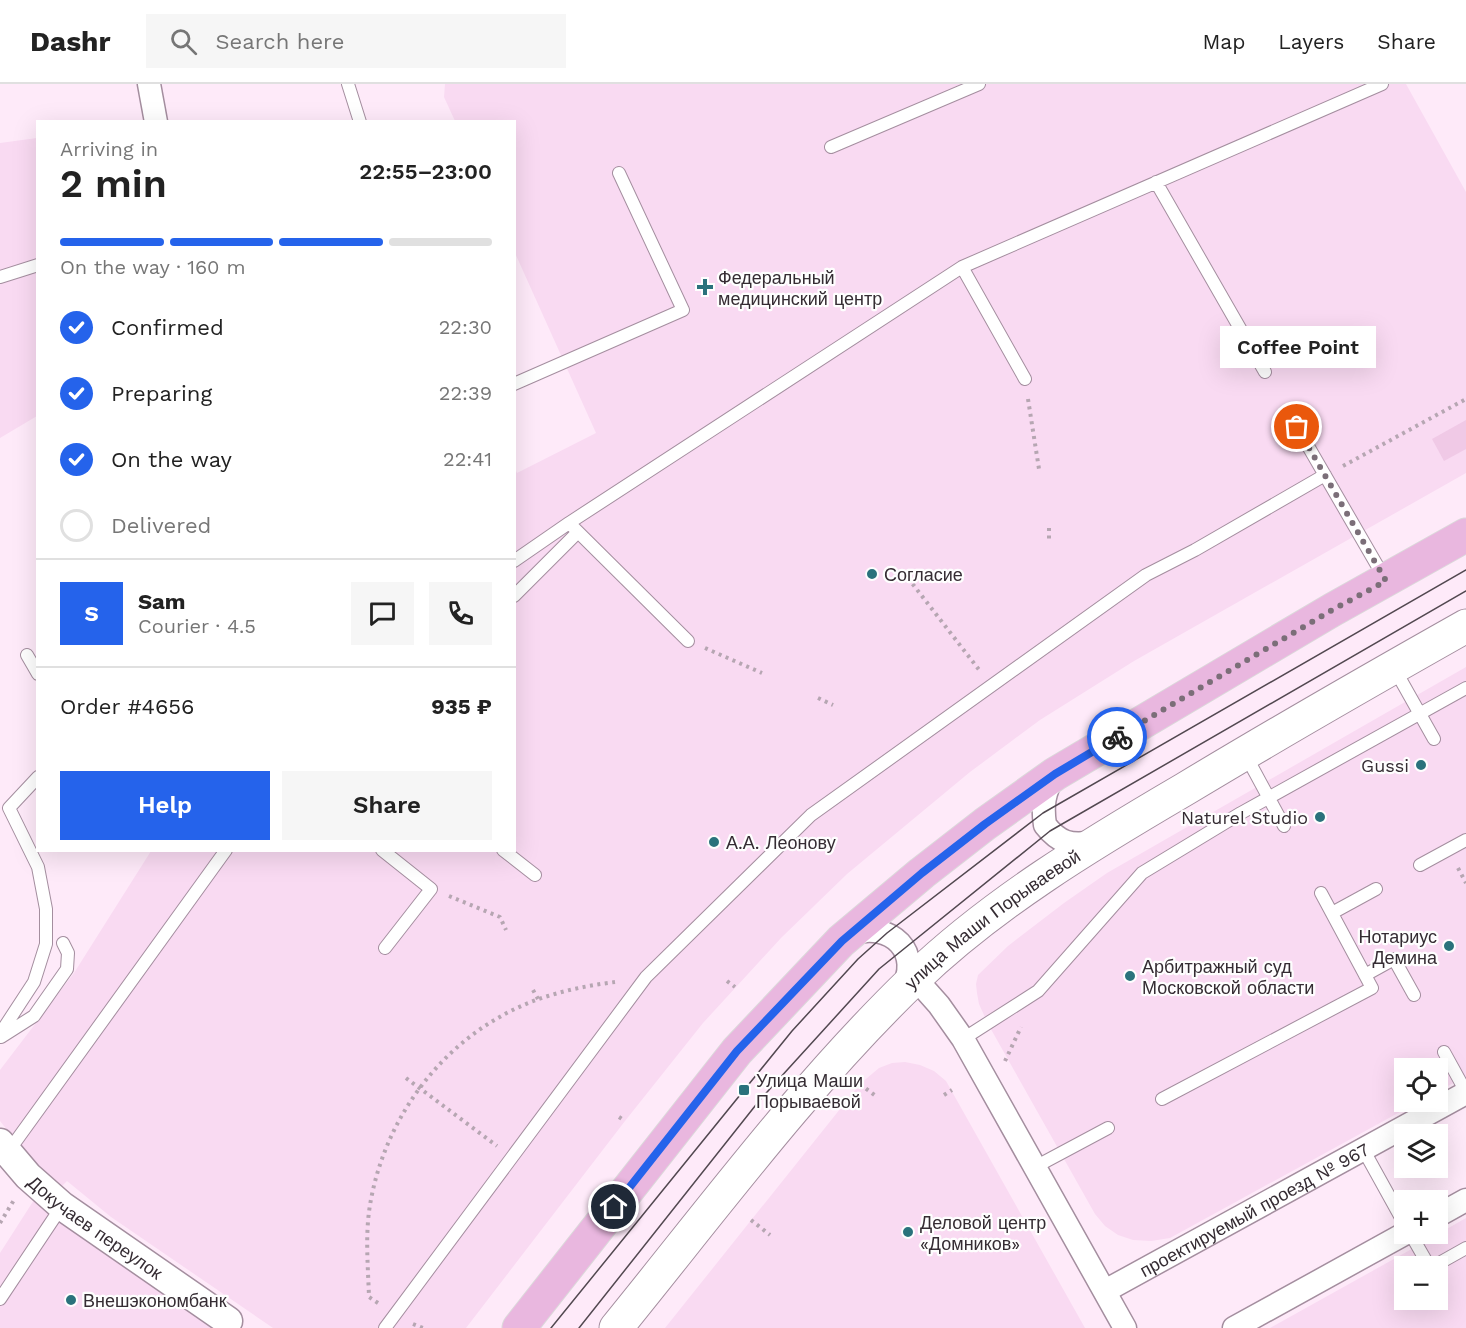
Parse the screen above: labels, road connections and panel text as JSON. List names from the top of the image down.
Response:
{
  "streets": {
    "main road": ["улица Маши Порываевой"],
    "street": ["проектируемый проезд № 967", "Докучаев переулок"]
  },
  "places": {
    "health": ["Федеральный медицинский центр"],
    "other": [
      "Coffee Point",
      "Согласие",
      "Gussi",
      "Naturel Studio",
      "А.А. Леонову",
      "Нотариус Демина",
      "Арбитражный суд Московской области",
      "Деловой центр «Домников»",
      "Внешэкономбанк"
    ],
    "transit": ["Улица Маши Порываевой"]
  },
  "page": {
    "header": "Dashr",
    "search": "Search here",
    "nav": ["Map", "Layers", "Share"],
    "heading": ["2 min", "Arriving in", "22:55–23:00"],
    "panel": [
      "Sam",
      "Courier · 4.5",
      "Order #4656",
      "935 ₽"
    ],
    "bar": "On the way · 160 m",
    "list": [
      ["Confirmed", "22:30"],
      ["Preparing", "22:39"],
      ["On the way", "22:41"],
      "Delivered"
    ],
    "bubble": "Coffee Point",
    "round": "S",
    "buttons": ["Help", "Share"],
    "map_buttons": ["+", "−"]
  }
}
